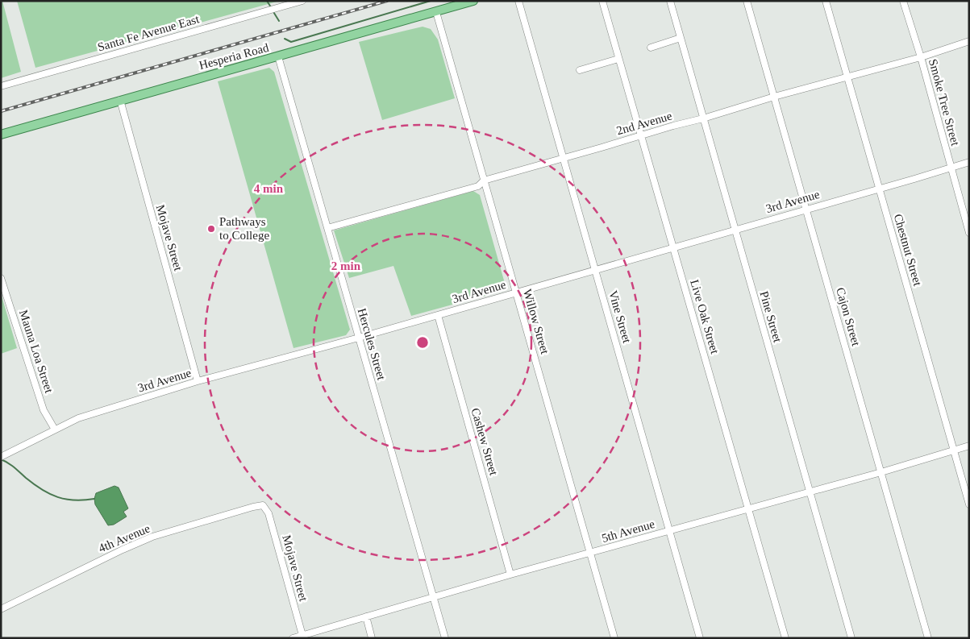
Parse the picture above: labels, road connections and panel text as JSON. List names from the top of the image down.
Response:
{
  "streets": {
    "main road": ["Hesperia Road"],
    "street": [
      "Santa Fe Avenue East",
      "Smoke Tree Street",
      "2nd Avenue",
      "3rd Avenue",
      "Mojave Street",
      "Chestnut Street",
      "Vine Street",
      "Live Oak Street",
      "Pine Street",
      "Cajon Street",
      "Willow Street",
      "Hercules Street",
      "Mauna Loa Street",
      "Cashew Street",
      "5th Avenue",
      "4th Avenue"
    ]
  },
  "crossings": [
    ["Hesperia Road", "Mojave Street"],
    ["Hesperia Road", "Willow Street"],
    ["Hesperia Road", "Hercules Street"],
    ["Smoke Tree Street", "2nd Avenue"],
    ["Smoke Tree Street", "3rd Avenue"],
    ["2nd Avenue", "Chestnut Street"],
    ["2nd Avenue", "Vine Street"],
    ["2nd Avenue", "Live Oak Street"],
    ["2nd Avenue", "Pine Street"],
    ["2nd Avenue", "Cajon Street"],
    ["2nd Avenue", "Willow Street"],
    ["2nd Avenue", "Hercules Street"],
    ["3rd Avenue", "Mojave Street"],
    ["3rd Avenue", "Chestnut Street"],
    ["3rd Avenue", "Vine Street"],
    ["3rd Avenue", "Live Oak Street"],
    ["3rd Avenue", "Pine Street"],
    ["3rd Avenue", "Cajon Street"],
    ["3rd Avenue", "Willow Street"],
    ["3rd Avenue", "Hercules Street"],
    ["3rd Avenue", "Mauna Loa Street"],
    ["3rd Avenue", "Cashew Street"],
    ["Mojave Street", "5th Avenue"],
    ["Mojave Street", "4th Avenue"],
    ["Chestnut Street", "5th Avenue"],
    ["Vine Street", "5th Avenue"],
    ["Live Oak Street", "5th Avenue"],
    ["Pine Street", "5th Avenue"],
    ["Cajon Street", "5th Avenue"],
    ["Willow Street", "5th Avenue"],
    ["Hercules Street", "5th Avenue"],
    ["Cashew Street", "5th Avenue"]
  ],
  "places": ["Pathways to College"],
  "rings": ["4 min", "2 min"]
}
